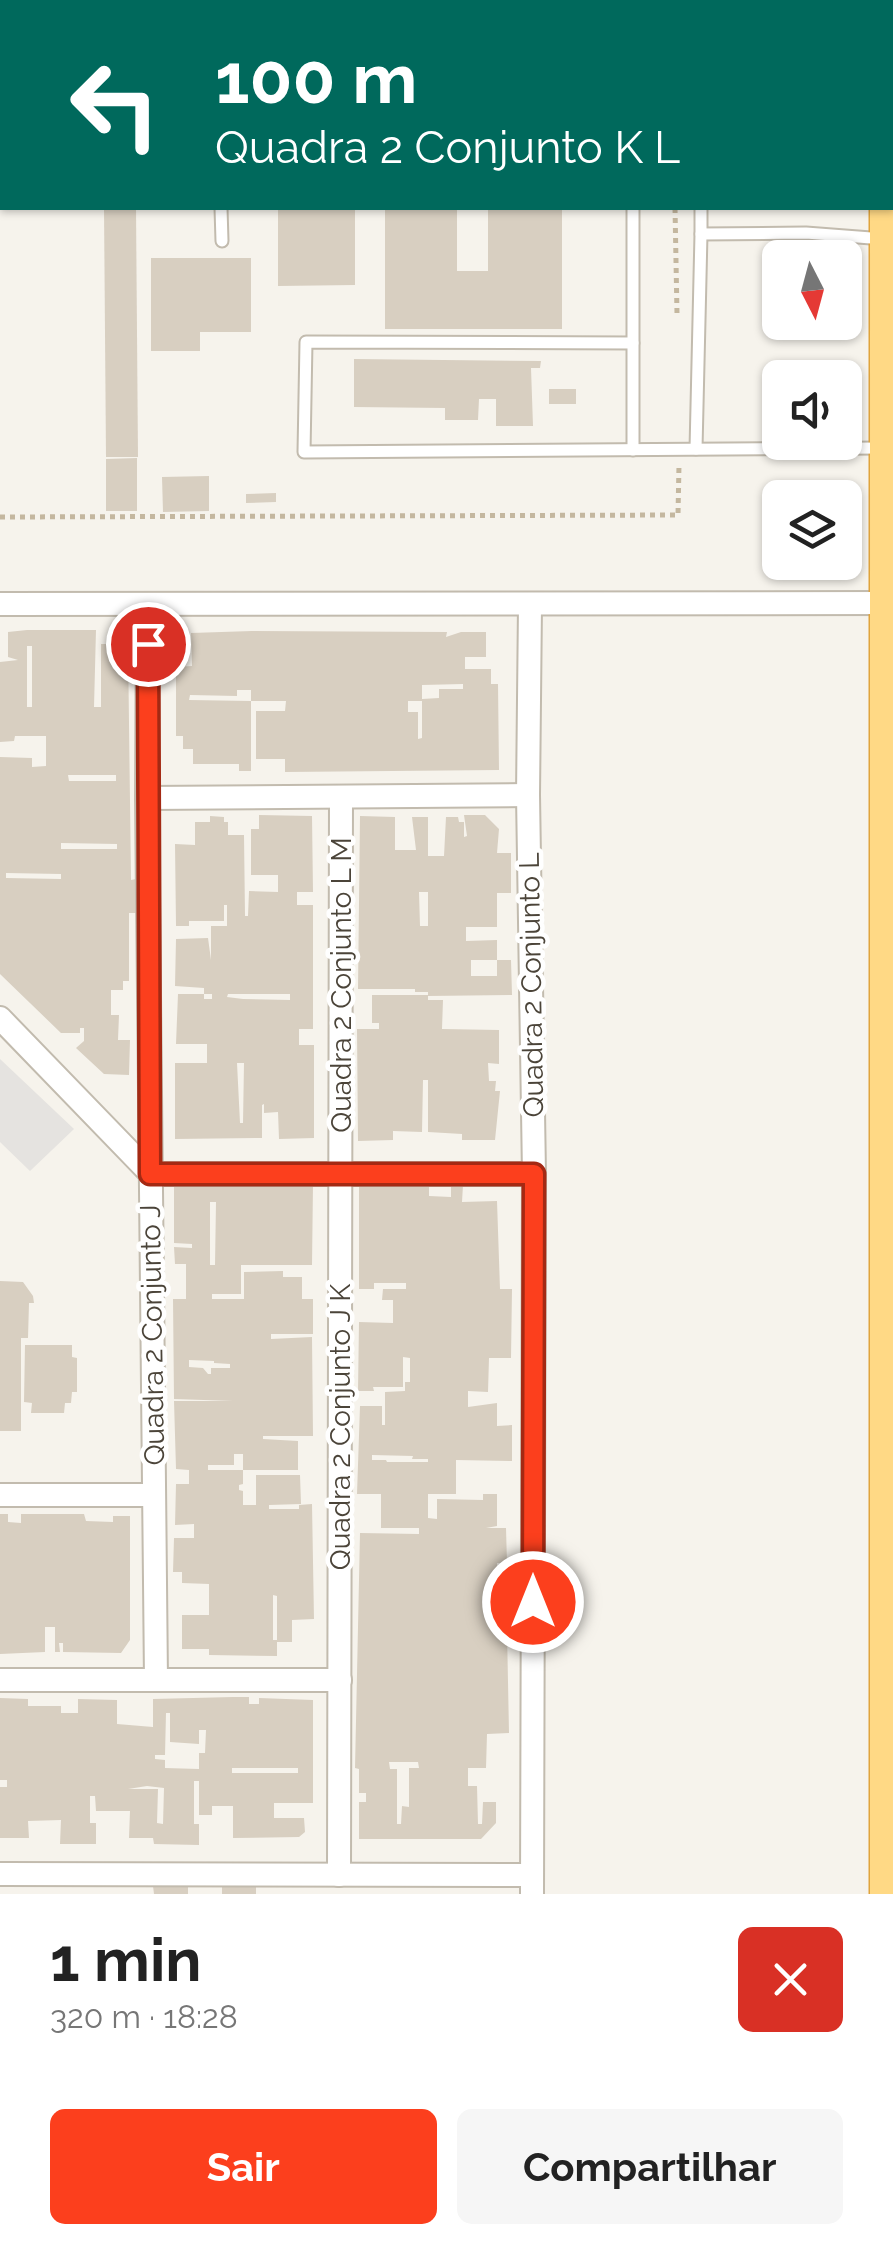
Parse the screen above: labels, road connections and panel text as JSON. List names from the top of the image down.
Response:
{
  "streets": {
    "street": [
      "Quadra 2 Conjunto L M",
      "Quadra 2 Conjunto L",
      "Quadra 2 Conjunto J",
      "Quadra 2 Conjunto J K"
    ]
  },
  "crossings": [
    ["Quadra 2 Conjunto L M", "Quadra 2 Conjunto J K"]
  ],
  "north": "bottom",
  "page": {
    "turn": ["100 m", "Quadra 2 Conjunto K L"],
    "heading": ["1 min", "320 m · 18:28"],
    "buttons": ["Sair", "Compartilhar"]
  }
}
